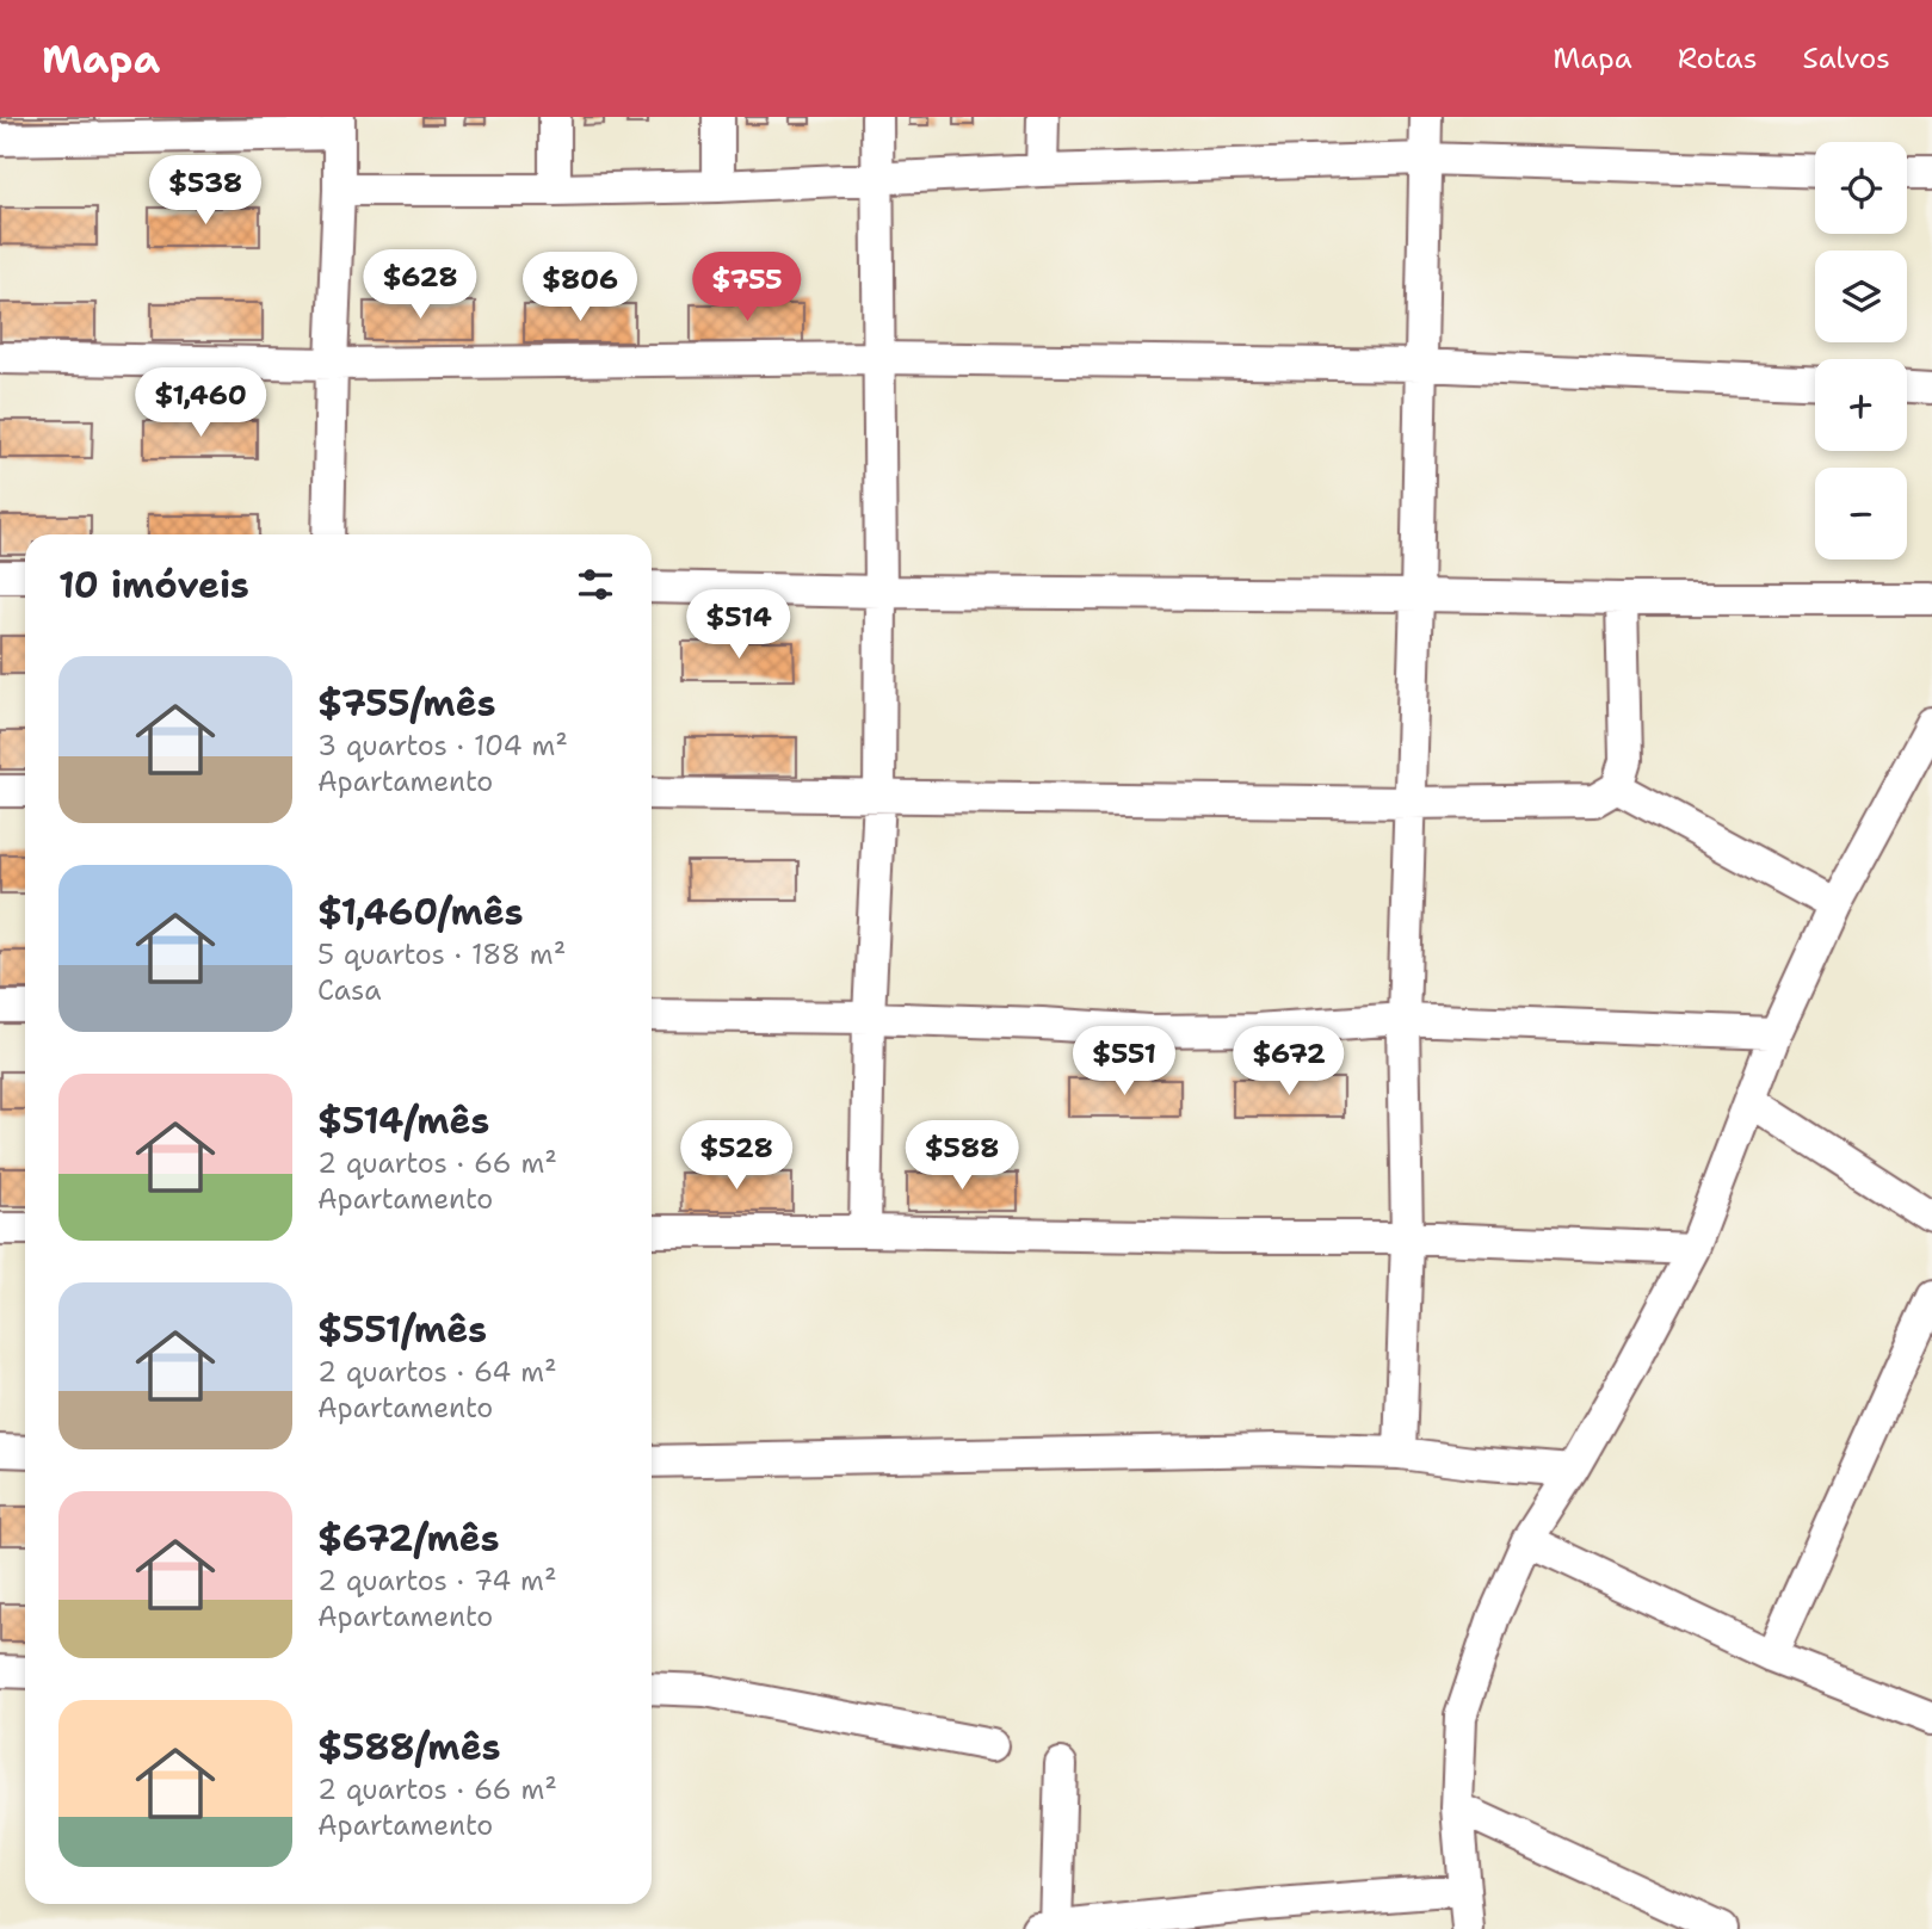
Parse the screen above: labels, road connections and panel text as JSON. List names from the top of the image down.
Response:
{
  "page": {
    "header": "Mapa",
    "nav": ["Mapa", "Rotas", "Salvos"],
    "map_buttons": ["+", "−"],
    "price": [
      "$538",
      "$628",
      "$806",
      "$755",
      "$1,460",
      "$514",
      "$551",
      "$672",
      "$528",
      "$588"
    ],
    "heading": "10 imóveis",
    "list": [
      {
        "name": "$755/mês",
        "note": "3 quartos · 104 m² · Apartamento"
      },
      {
        "name": "$1,460/mês",
        "note": "5 quartos · 188 m² · Casa"
      },
      {
        "name": "$514/mês",
        "note": "2 quartos · 66 m² · Apartamento"
      },
      {
        "name": "$551/mês",
        "note": "2 quartos · 64 m² · Apartamento"
      },
      {
        "name": "$672/mês",
        "note": "2 quartos · 74 m² · Apartamento"
      },
      {
        "name": "$588/mês",
        "note": "2 quartos · 66 m² · Apartamento"
      }
    ]
  }
}
